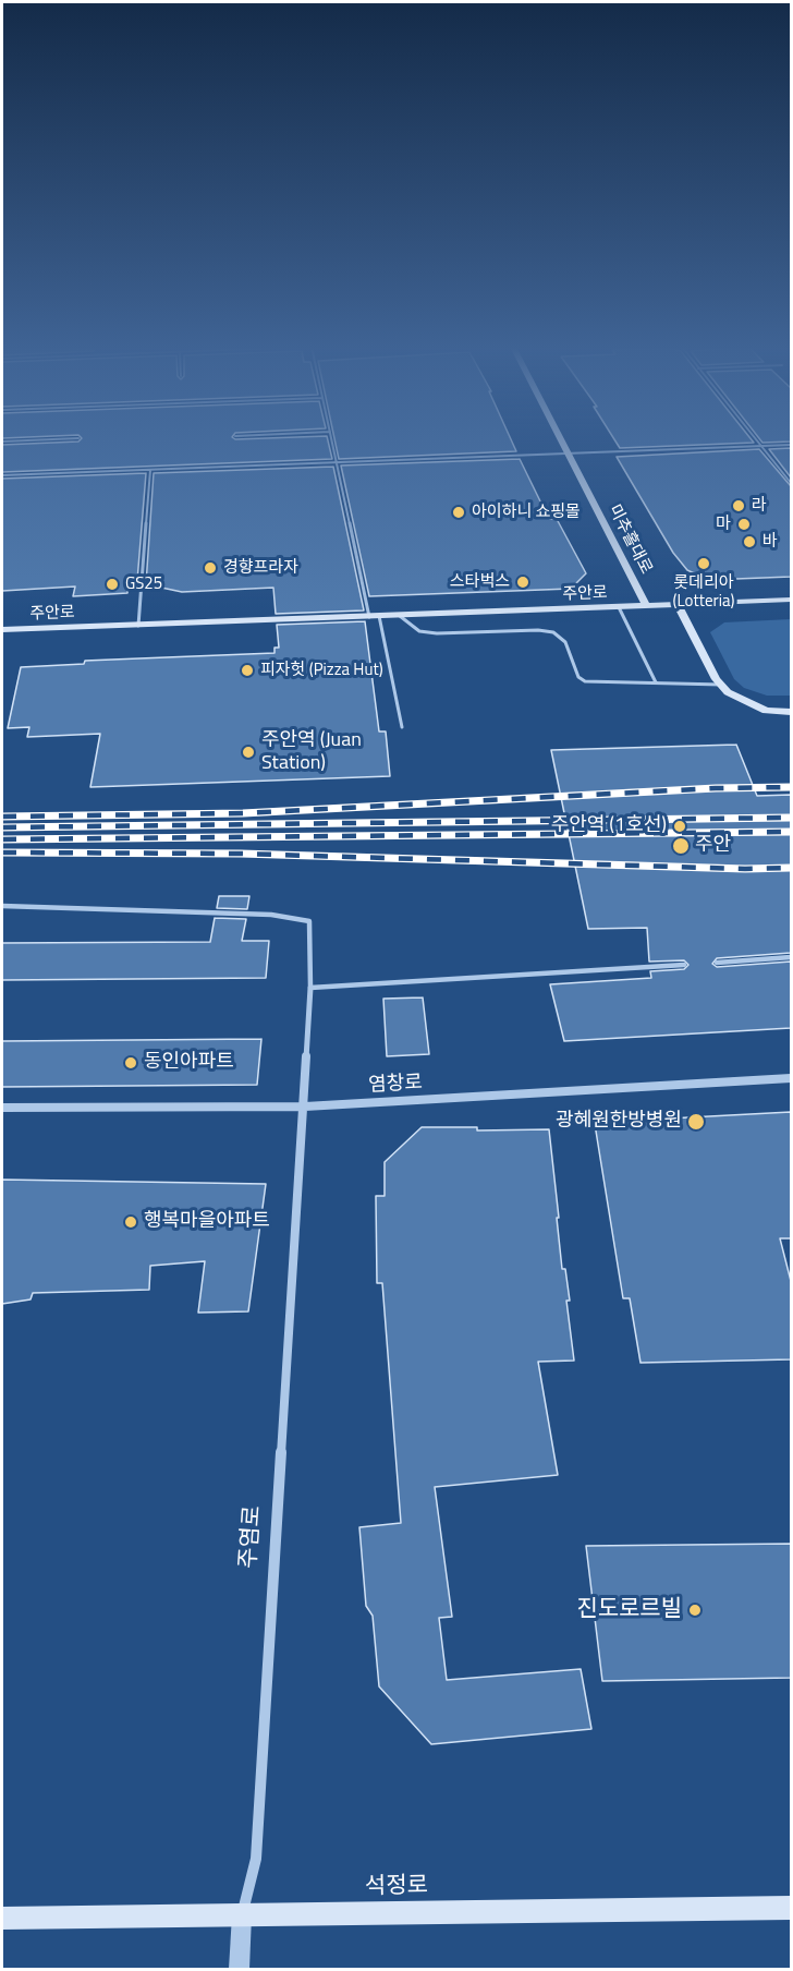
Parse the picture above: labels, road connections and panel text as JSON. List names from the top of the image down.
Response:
{
  "streets": {
    "main road": ["미추홀대로", "주안로", "석정로"],
    "street": ["염창로", "주염로"]
  },
  "crossings": [
    ["미추홀대로", "주안로"],
    ["염창로", "주염로"],
    ["주염로", "석정로"]
  ],
  "places": [
    "라",
    "아이하니 쇼핑몰",
    "마",
    "바",
    "롯데리아 (Lotteria)",
    "경향프라자",
    "스타벅스",
    "GS25",
    "피자헛 (Pizza Hut)",
    "주안역 (Juan Station)",
    "주안역 (1호선)",
    "주안",
    "동인아파트",
    "광혜원한방병원",
    "행복마을아파트",
    "진도로르빌"
  ]
}
